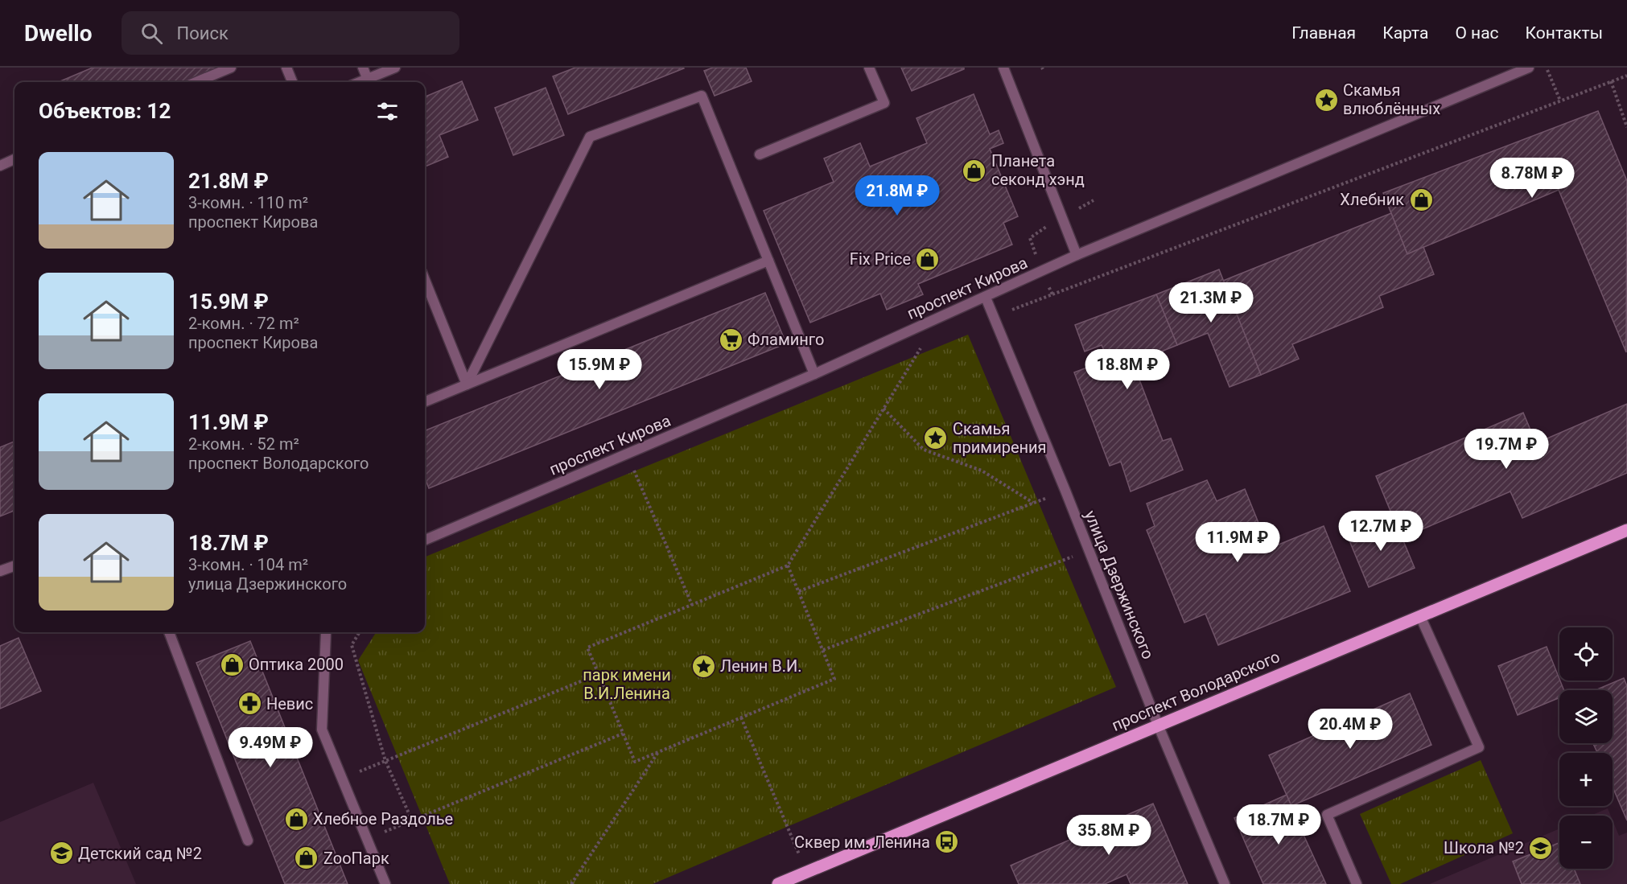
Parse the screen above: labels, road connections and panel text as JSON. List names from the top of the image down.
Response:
{
  "streets": {
    "main road": ["проспект Володарского"],
    "street": ["проспект Кирова", "улица Дзержинского"]
  },
  "crossings": [
    ["проспект Кирова", "улица Дзержинского"],
    ["улица Дзержинского", "проспект Володарского"]
  ],
  "parks": ["парк имени В.И.Ленина"],
  "places": {
    "place": ["Скамья влюблённых", "Скамья примирения", "Ленин В.И."],
    "shop": [
      "Планета секонд хэнд",
      "Хлебник",
      "Fix Price",
      "Оптика 2000",
      "Хлебное Раздолье",
      "ZooПарк"
    ],
    "supermarket": ["Фламинго"],
    "pharmacy": ["Невис"],
    "bus stop": ["Сквер им. Ленина"],
    "school or university": ["Школа №2", "Детский сад №2"]
  },
  "page": {
    "header": "Dwello",
    "search": "Поиск",
    "nav": [
      "Главная",
      "Карта",
      "О нас",
      "Контакты"
    ],
    "heading": "Объектов: 12",
    "list": [
      {
        "name": "21.8M ₽",
        "note": "3-комн. · 110 m² · проспект Кирова"
      },
      {
        "name": "15.9M ₽",
        "note": "2-комн. · 72 m² · проспект Кирова"
      },
      {
        "name": "11.9M ₽",
        "note": "2-комн. · 52 m² · проспект Володарского"
      },
      {
        "name": "18.7M ₽",
        "note": "3-комн. · 104 m² · улица Дзержинского"
      }
    ],
    "price": [
      "8.78M ₽",
      "21.8M ₽",
      "21.3M ₽",
      "15.9M ₽",
      "18.8M ₽",
      "19.7M ₽",
      "12.7M ₽",
      "11.9M ₽",
      "20.4M ₽",
      "9.49M ₽",
      "18.7M ₽",
      "35.8M ₽"
    ],
    "map_buttons": ["+", "−"]
  }
}
